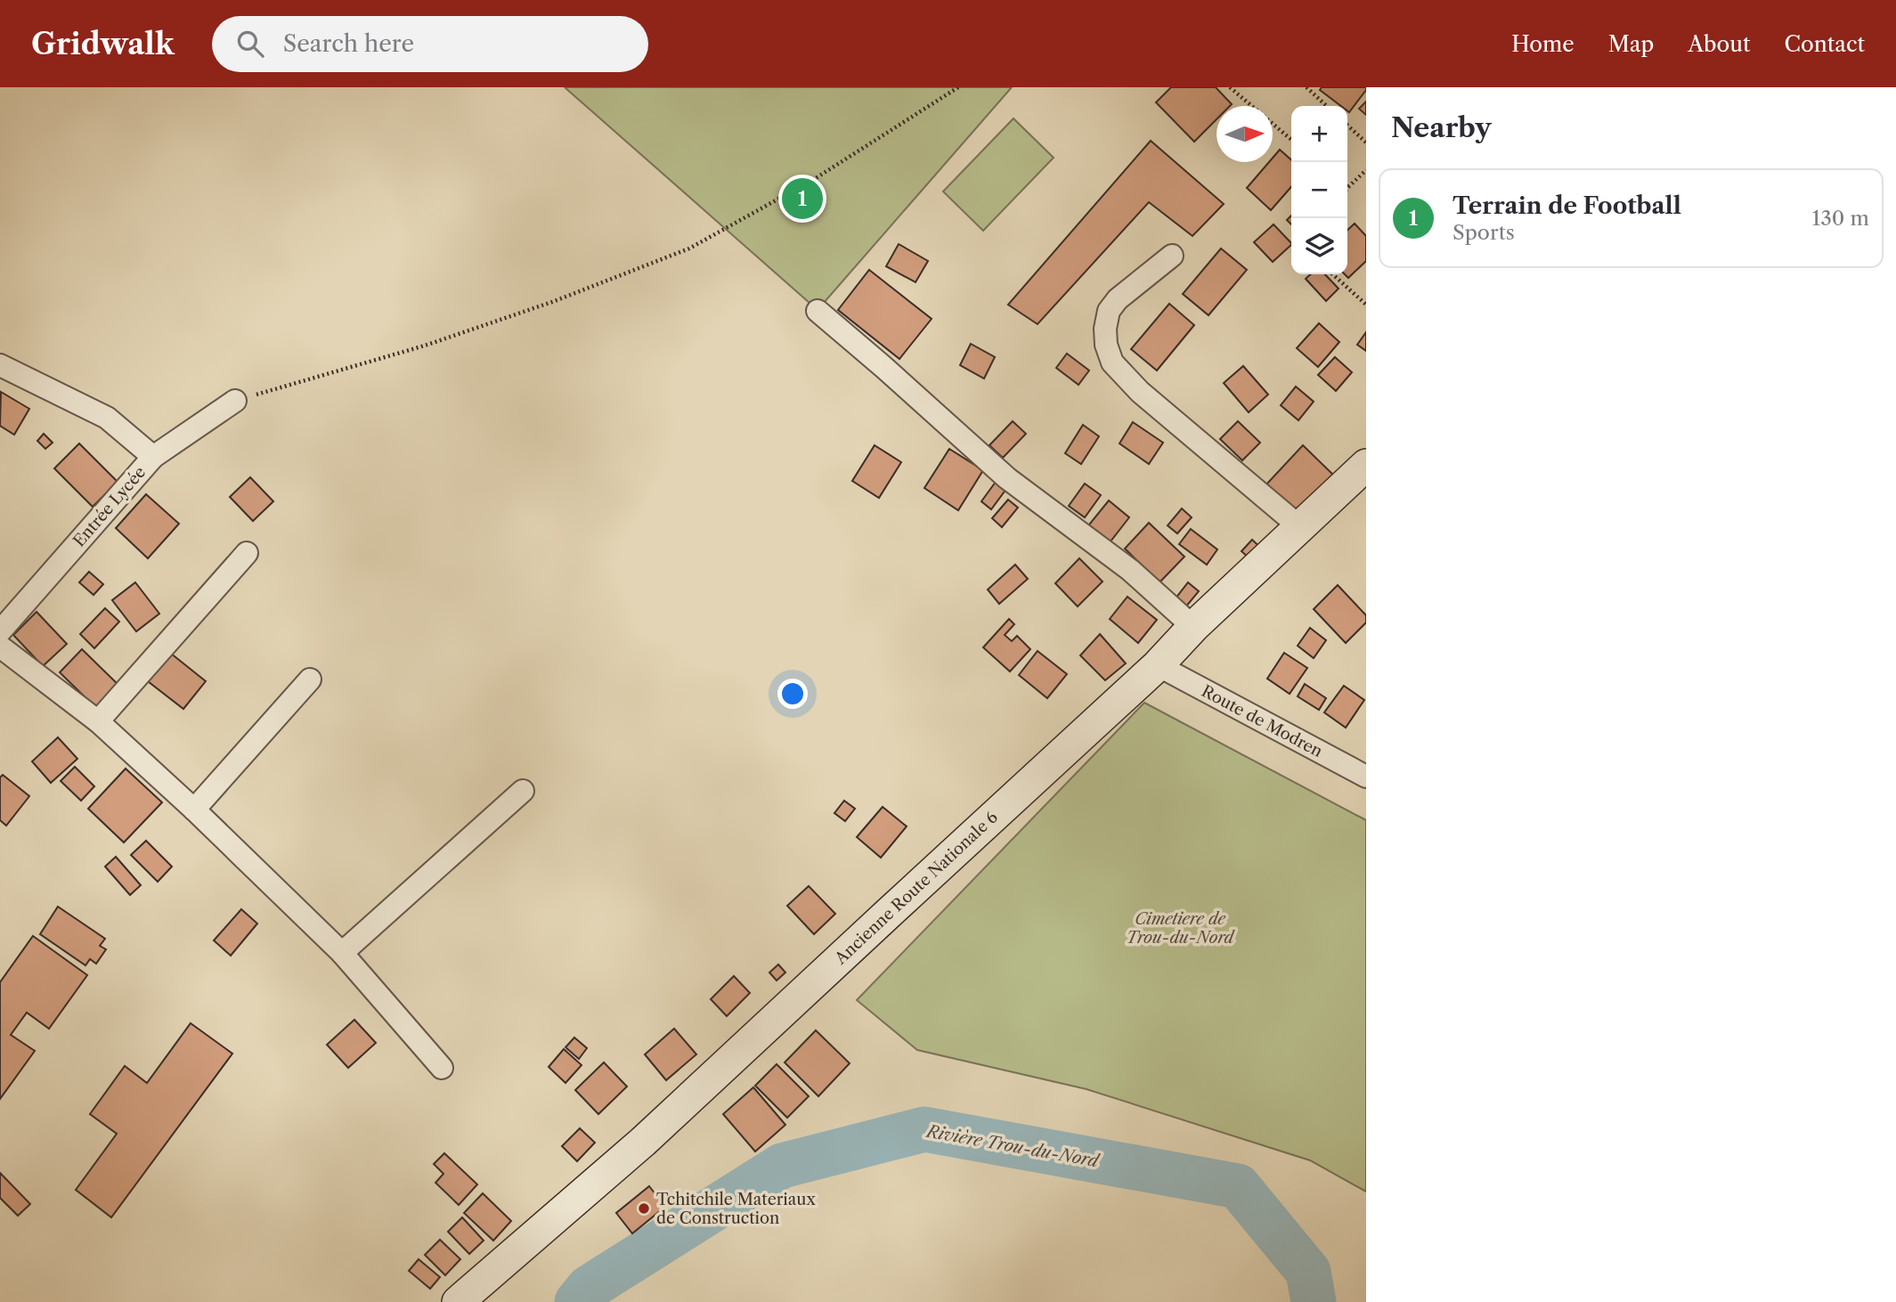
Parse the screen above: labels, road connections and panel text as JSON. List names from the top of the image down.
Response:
{
  "streets": {
    "main road": ["Ancienne Route Nationale 6"],
    "street": ["Entrée Lycée", "Route de Modren"]
  },
  "crossings": [
    ["Route de Modren", "Ancienne Route Nationale 6"]
  ],
  "water": ["Rivière Trou-du-Nord"],
  "parks": ["Cimetiere de Trou-du-Nord"],
  "places": ["Tchitchile Materiaux de Construction"],
  "north": "right",
  "page": {
    "header": "Gridwalk",
    "search": "Search here",
    "nav": [
      "Home",
      "Map",
      "About",
      "Contact"
    ],
    "heading": "Nearby",
    "map_buttons": ["+", "−"],
    "list": [
      {
        "mark": "1",
        "name": "Terrain de Football",
        "note": "Sports",
        "value": "130 m"
      }
    ],
    "pins": "1"
  }
}
